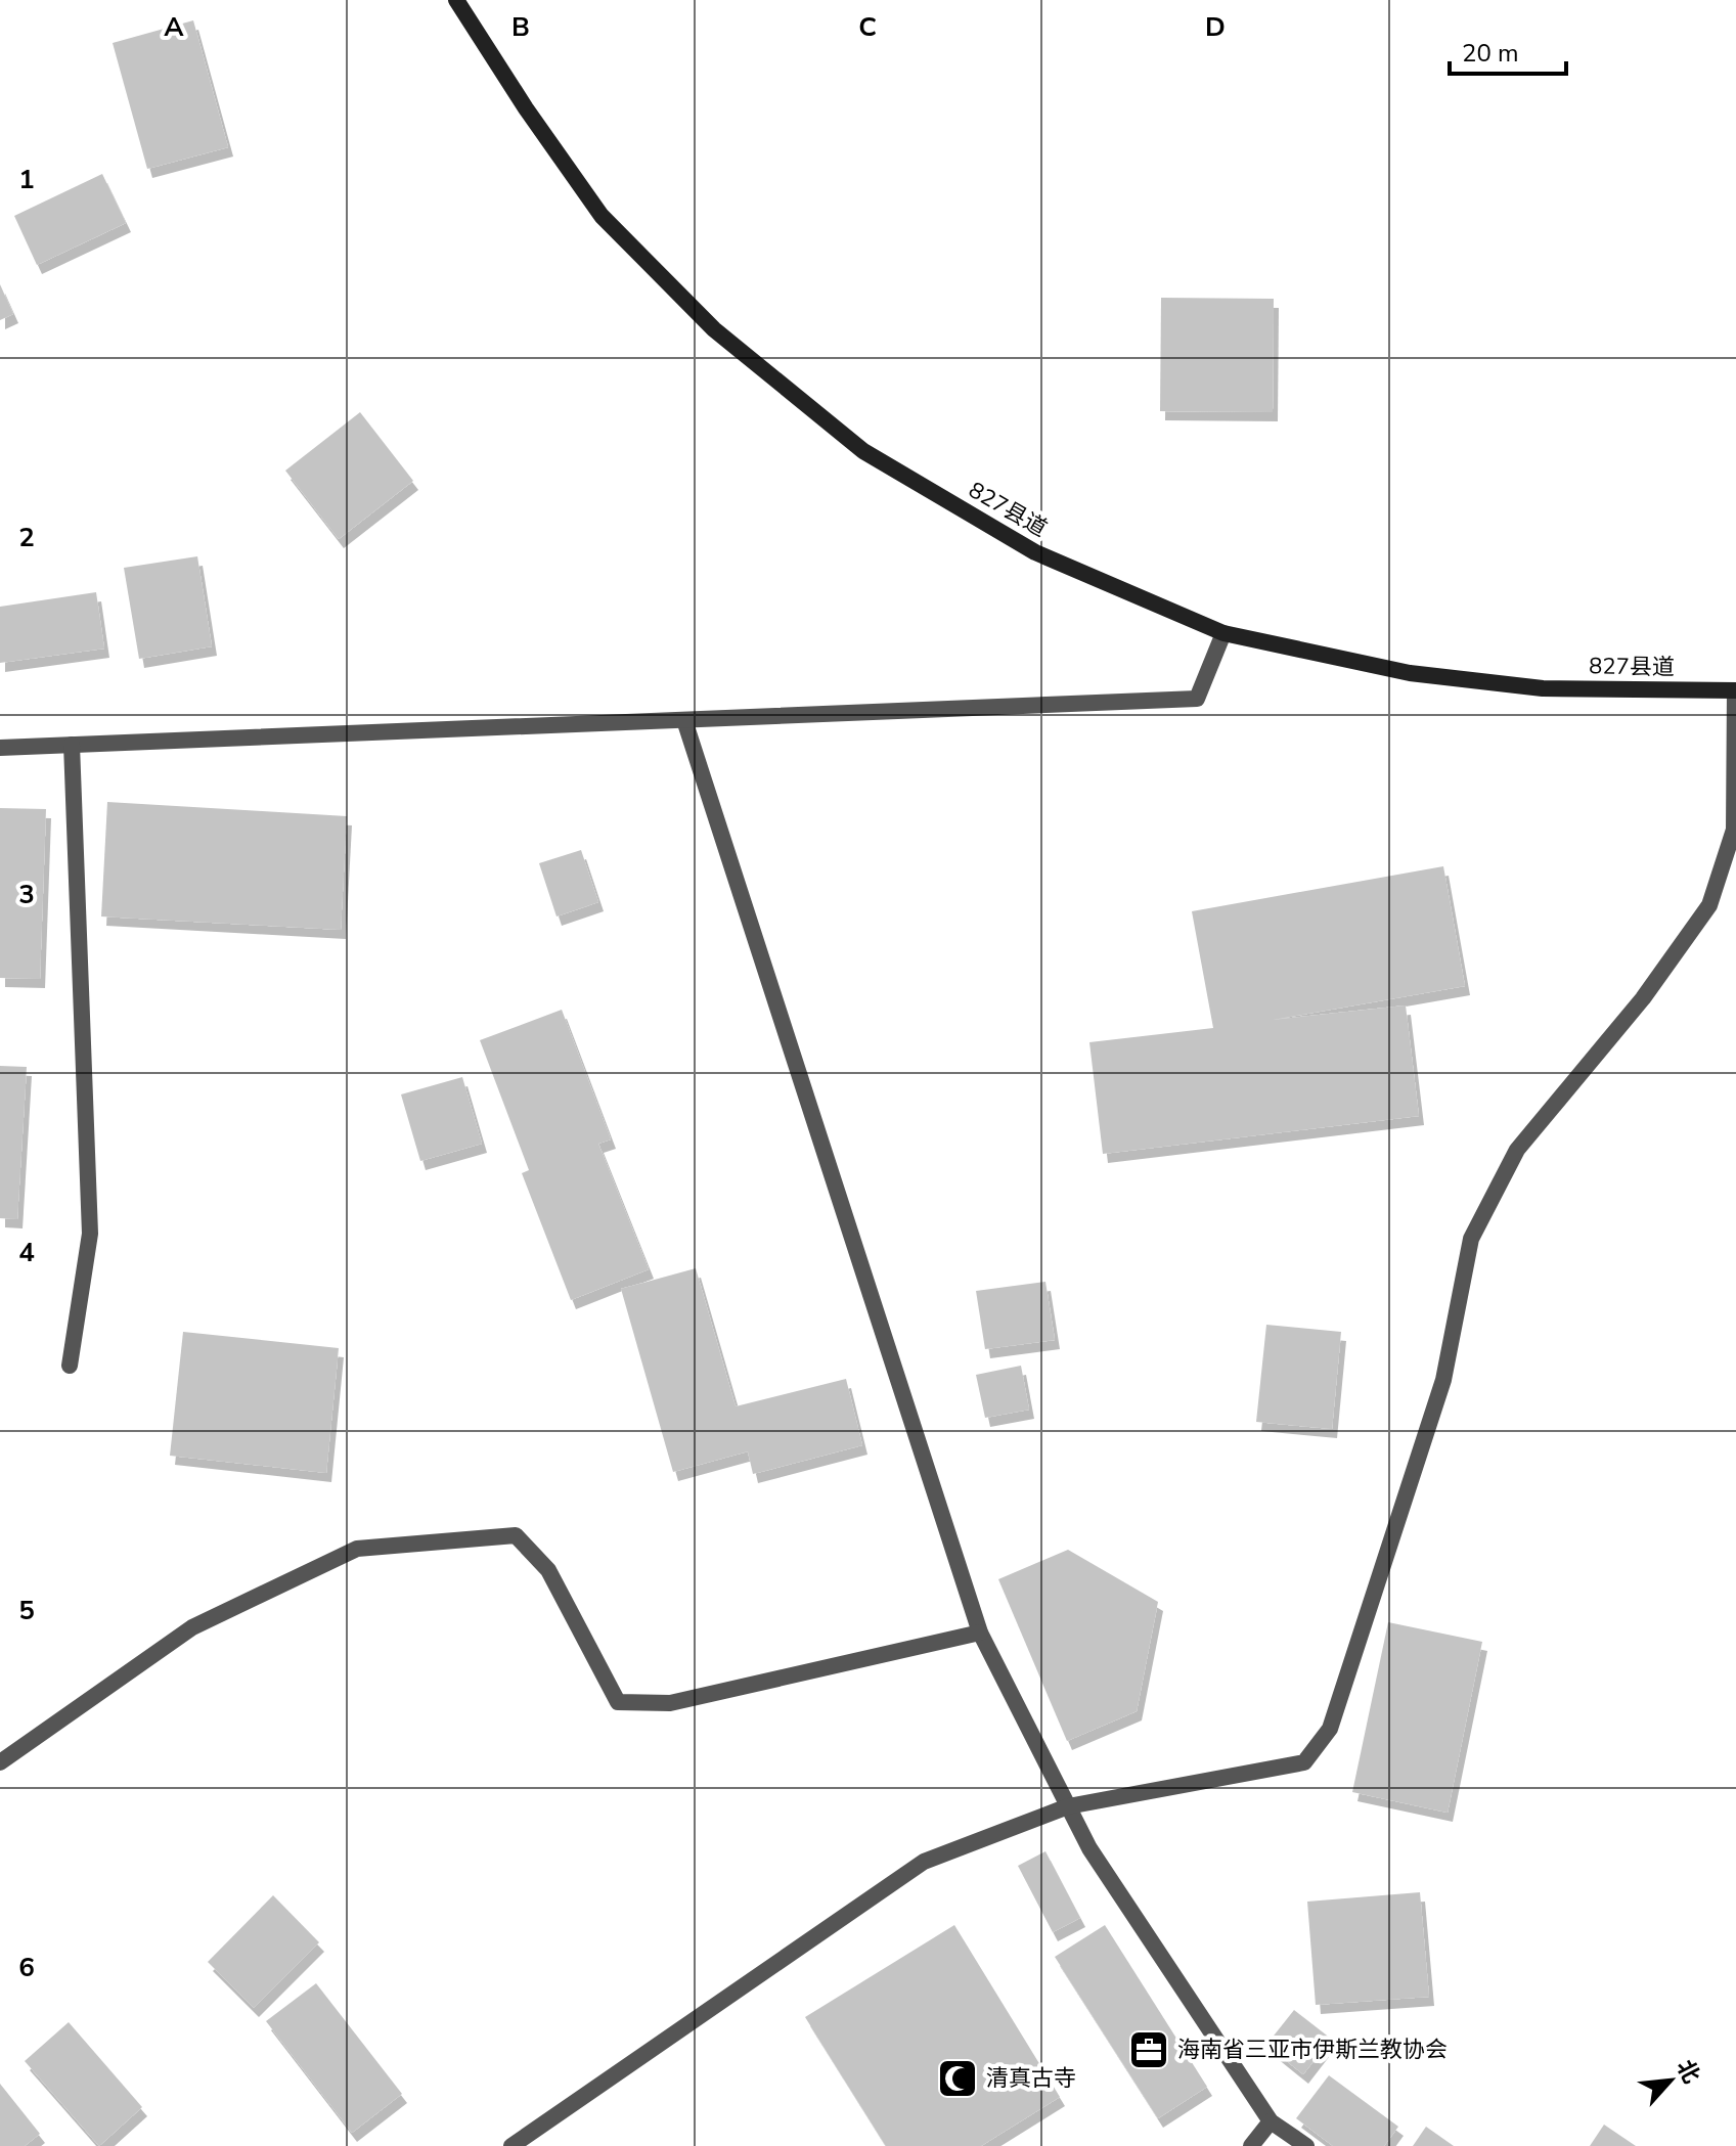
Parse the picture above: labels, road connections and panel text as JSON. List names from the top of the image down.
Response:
{
  "streets": {
    "main road": ["827县道"]
  },
  "places": {
    "office": ["海南省三亚市伊斯兰教协会"],
    "mosque": ["清真古寺"]
  },
  "scale_bar": "20 m",
  "north": "top right",
  "grid": {
    "columns": [
      "A",
      "B",
      "C",
      "D"
    ],
    "rows": [
      "1",
      "2",
      "3",
      "4",
      "5",
      "6"
    ]
  }
}
